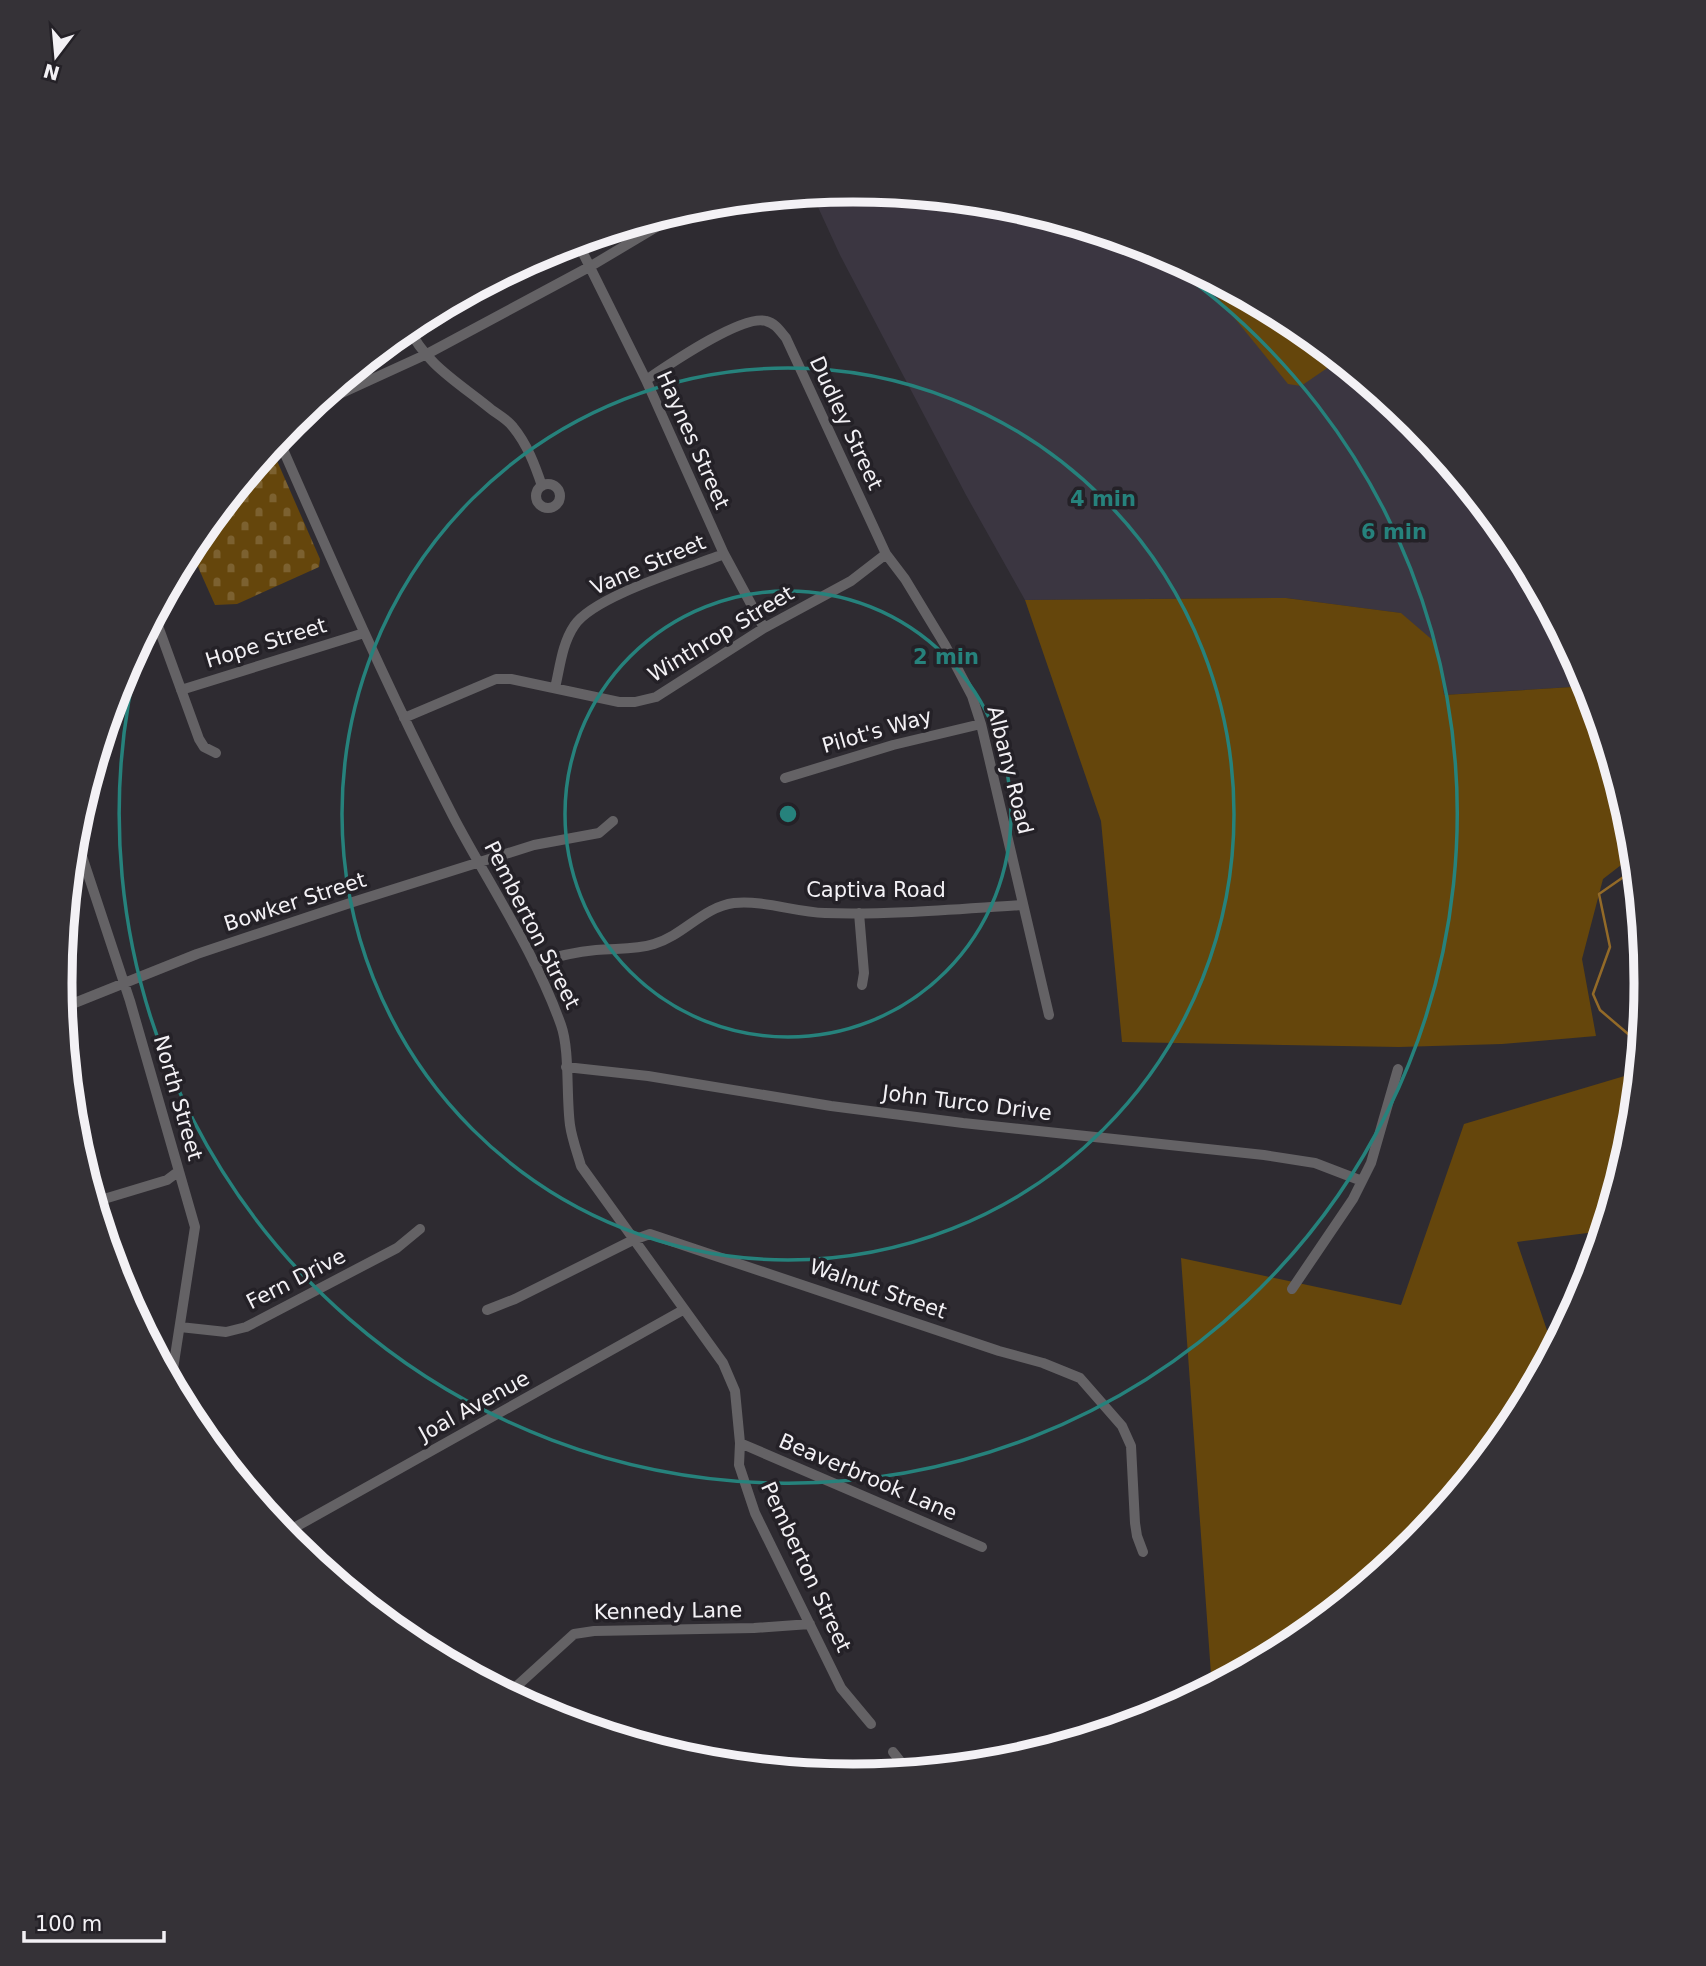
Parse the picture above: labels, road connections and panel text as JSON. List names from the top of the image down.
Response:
{
  "streets": {
    "street": [
      "Dudley Street",
      "Haynes Street",
      "Vane Street",
      "Winthrop Street",
      "Hope Street",
      "Pilot's Way",
      "Albany Road",
      "Captiva Road",
      "Bowker Street",
      "Pemberton Street",
      "North Street",
      "John Turco Drive",
      "Fern Drive",
      "Walnut Street",
      "Joal Avenue",
      "Beaverbrook Lane",
      "Kennedy Lane"
    ]
  },
  "crossings": [
    ["Dudley Street", "Haynes Street"],
    ["Dudley Street", "Winthrop Street"],
    ["Dudley Street", "Albany Road"],
    ["Haynes Street", "Vane Street"],
    ["Haynes Street", "Winthrop Street"],
    ["Vane Street", "Winthrop Street"],
    ["Winthrop Street", "Albany Road"],
    ["Winthrop Street", "Pemberton Street"],
    ["Hope Street", "Pemberton Street"],
    ["Pilot's Way", "Albany Road"],
    ["Albany Road", "Captiva Road"],
    ["Captiva Road", "Pemberton Street"],
    ["Bowker Street", "Pemberton Street"],
    ["Bowker Street", "North Street"],
    ["Pemberton Street", "John Turco Drive"],
    ["Pemberton Street", "Walnut Street"],
    ["Pemberton Street", "Joal Avenue"],
    ["Pemberton Street", "Beaverbrook Lane"],
    ["Pemberton Street", "Kennedy Lane"],
    ["North Street", "Fern Drive"]
  ],
  "scale_bar": "100 m",
  "north": "bottom",
  "rings": ["4 min", "6 min", "2 min"]
}
